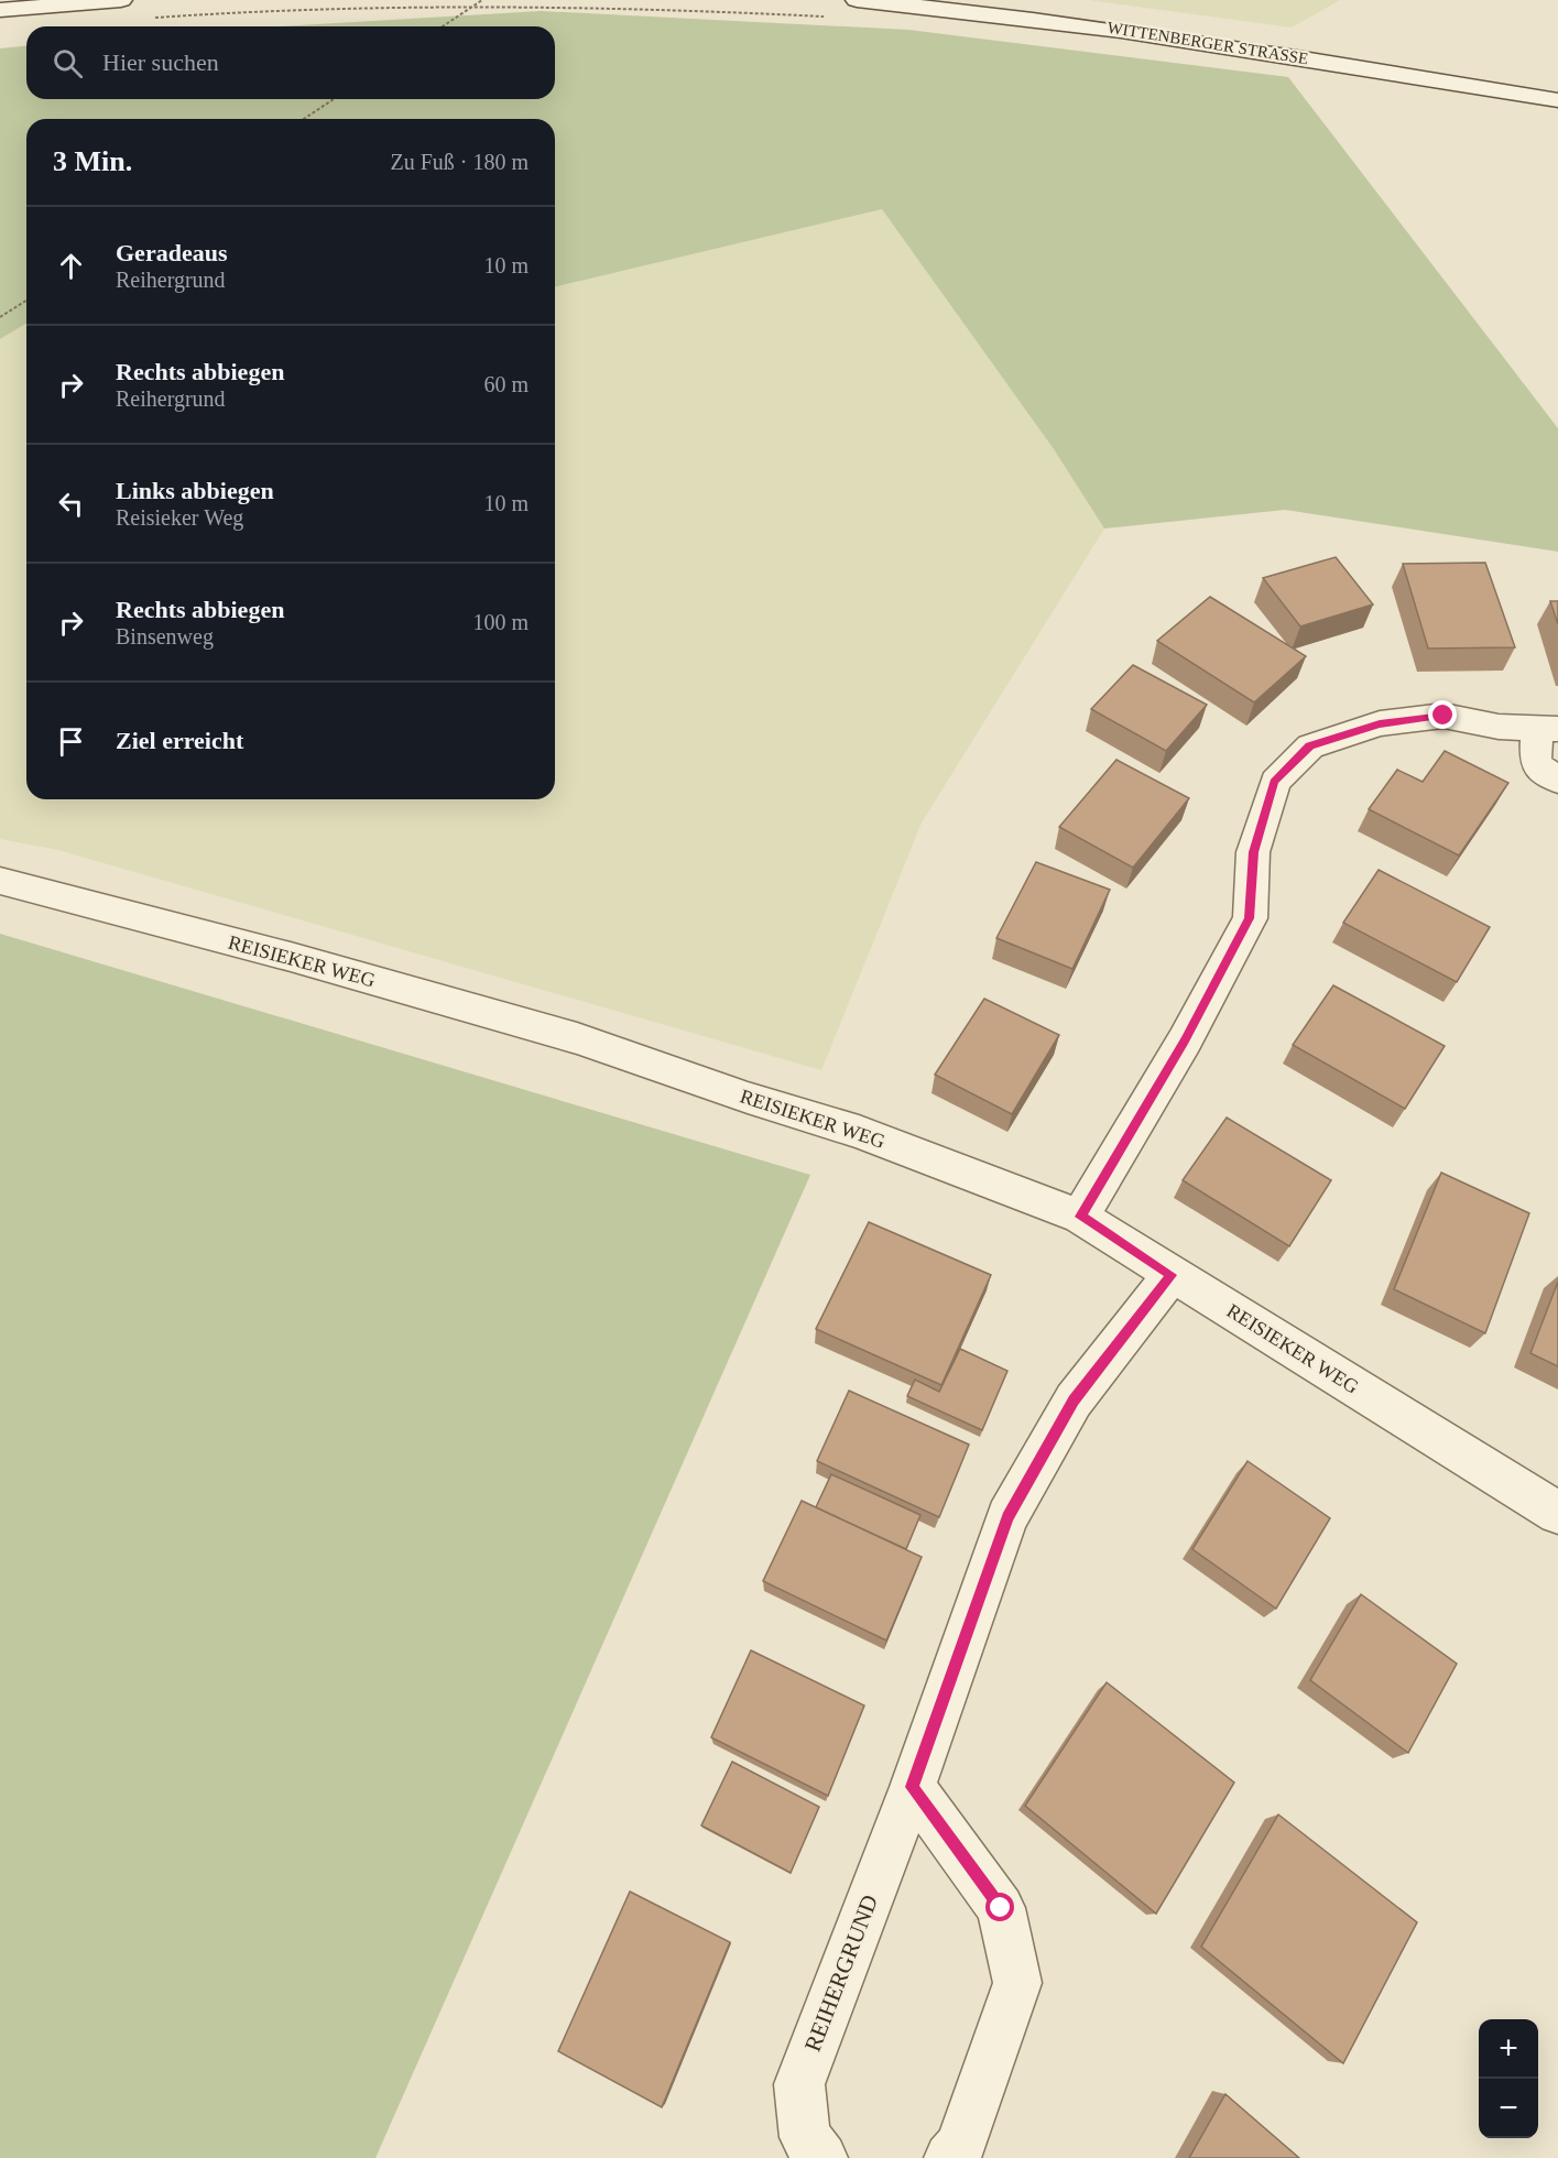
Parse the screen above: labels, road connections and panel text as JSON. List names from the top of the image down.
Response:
{
  "streets": {
    "street": ["WITTENBERGER STRASSE", "REISIEKER WEG", "REIHERGRUND"]
  },
  "crossings": [
    ["REISIEKER WEG", "REIHERGRUND"]
  ],
  "page": {
    "search": "Hier suchen",
    "heading": ["3 Min.", "Zu Fuß · 180 m"],
    "list": [
      ["Geradeaus", "Reihergrund", "10 m"],
      ["Rechts abbiegen", "Reihergrund", "60 m"],
      ["Links abbiegen", "Reisieker Weg", "10 m"],
      ["Rechts abbiegen", "Binsenweg", "100 m"],
      "Ziel erreicht"
    ],
    "map_buttons": ["+", "−"]
  }
}
